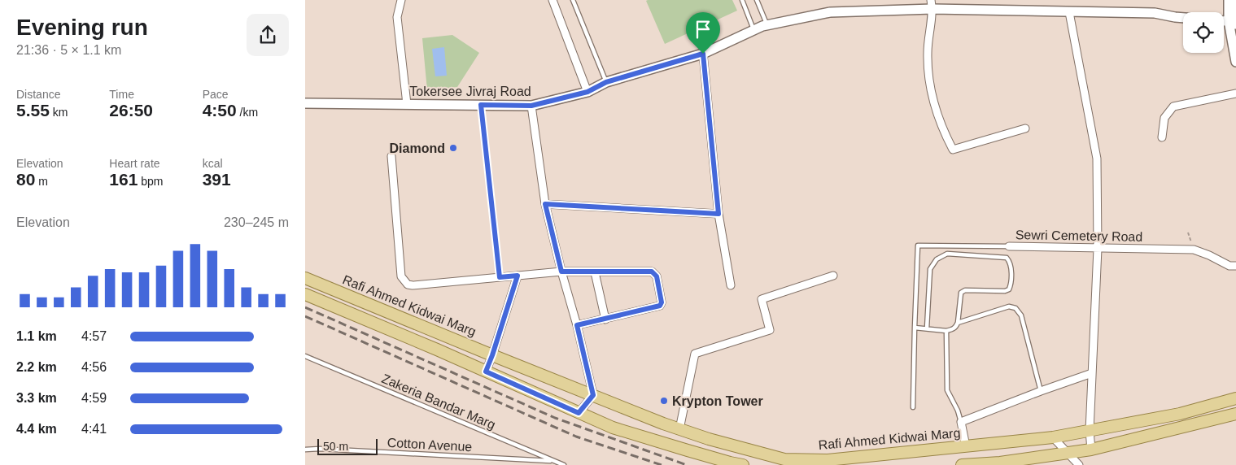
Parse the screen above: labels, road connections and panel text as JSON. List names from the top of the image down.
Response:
{
  "streets": {
    "main road": ["Rafi Ahmed Kidwai Marg"],
    "street": ["Tokersee Jivraj Road", "Sewri Cemetery Road"],
    "lane": ["Zakeria Bandar Marg", "Cotton Avenue"]
  },
  "crossings": [
    ["Zakeria Bandar Marg", "Cotton Avenue"]
  ],
  "places": ["Diamond", "Krypton Tower"],
  "scale_bar": "50 m",
  "page": {
    "heading": ["Evening run", "21:36 · 5 × 1.1 km"],
    "stats": [
      ["Distance", "5.55 km"],
      ["Time", "26:50"],
      ["Pace", "4:50 /km"],
      ["Elevation", "80 m"],
      ["Heart rate", "161 bpm"],
      ["kcal", "391"]
    ],
    "chart": ["Elevation", "230–245 m"],
    "list": [
      {
        "name": "1.1 km",
        "note": "4:57"
      },
      {
        "name": "2.2 km",
        "note": "4:56"
      },
      {
        "name": "3.3 km",
        "note": "4:59"
      },
      {
        "name": "4.4 km",
        "note": "4:41"
      }
    ],
    "scale": "50 m"
  }
}
